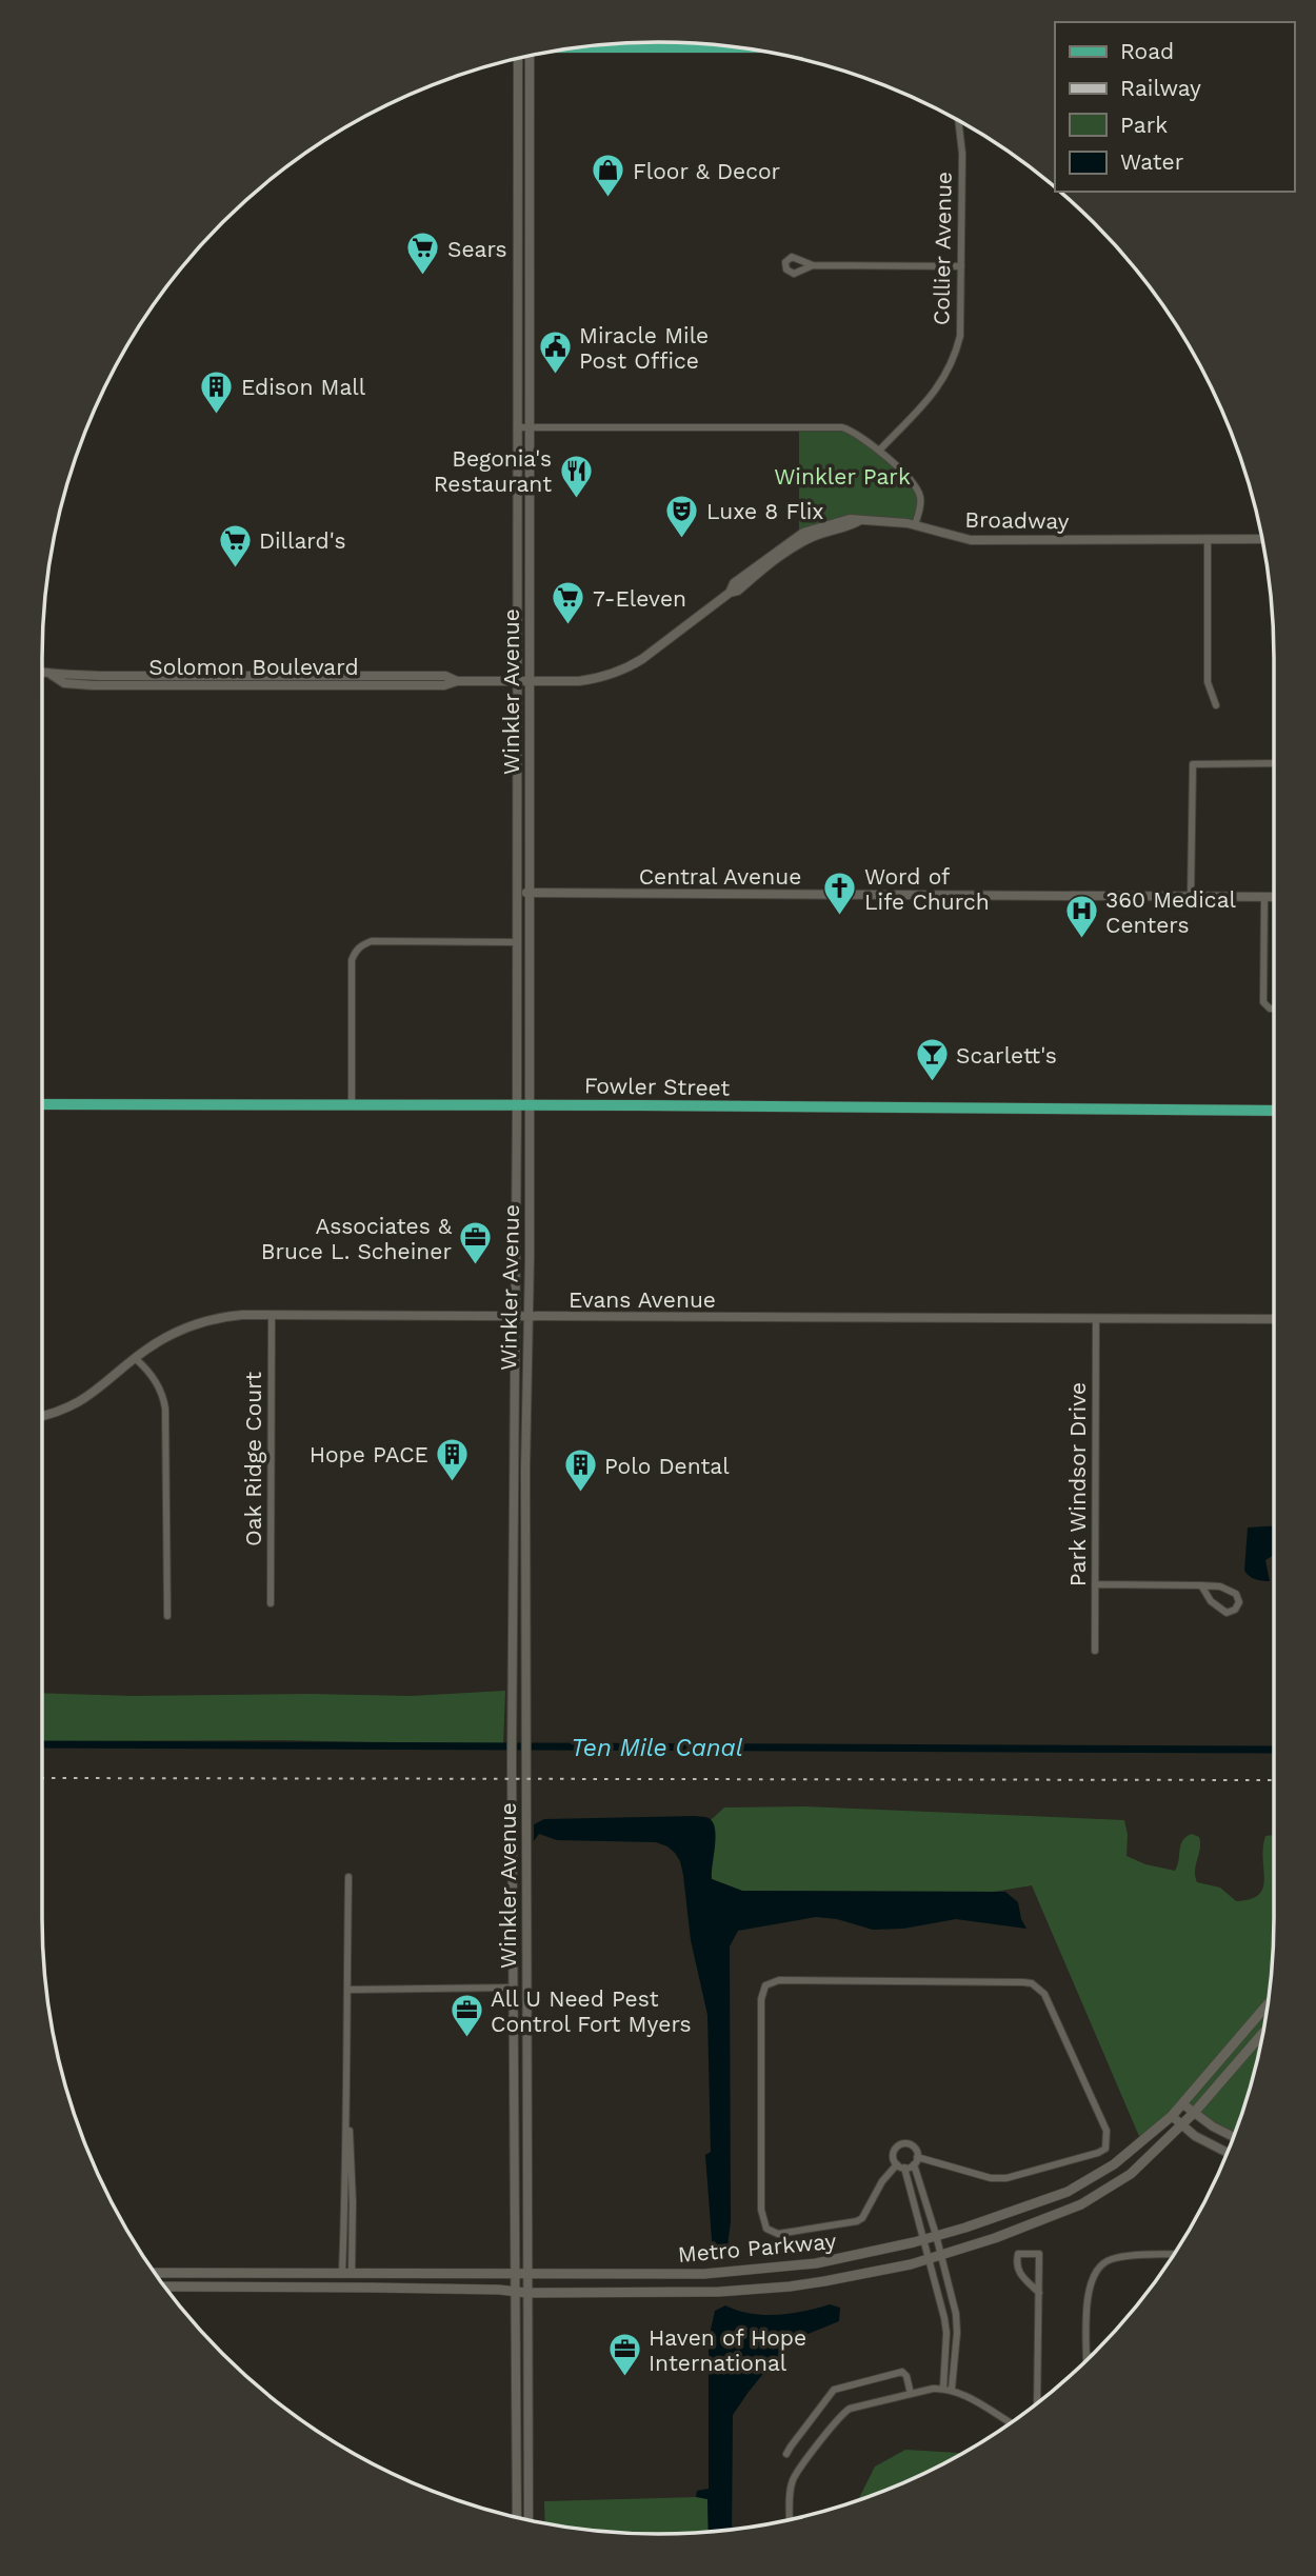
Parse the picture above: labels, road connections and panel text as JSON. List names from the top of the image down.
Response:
{
  "streets": {
    "main road": ["Fowler Street", "Metro Parkway"],
    "street": [
      "Collier Avenue",
      "Broadway",
      "Solomon Boulevard",
      "Winkler Avenue",
      "Central Avenue",
      "Evans Avenue",
      "Oak Ridge Court",
      "Park Windsor Drive"
    ]
  },
  "crossings": [
    ["Broadway", "Solomon Boulevard"],
    ["Solomon Boulevard", "Winkler Avenue"],
    ["Winkler Avenue", "Central Avenue"],
    ["Winkler Avenue", "Fowler Street"],
    ["Winkler Avenue", "Evans Avenue"],
    ["Winkler Avenue", "Metro Parkway"],
    ["Evans Avenue", "Oak Ridge Court"],
    ["Evans Avenue", "Park Windsor Drive"]
  ],
  "water": ["Ten Mile Canal"],
  "parks": ["Winkler Park"],
  "places": {
    "shop": ["Floor & Decor"],
    "supermarket": ["Sears", "Dillard's", "7-Eleven"],
    "public building": ["Miracle Mile Post Office"],
    "building": ["Edison Mall", "Hope PACE", "Polo Dental"],
    "restaurant": ["Begonia's Restaurant"],
    "theatre": ["Luxe 8 Flix"],
    "church": ["Word of Life Church"],
    "hospital": ["360 Medical Centers"],
    "bar": ["Scarlett's"],
    "office": ["Associates & Bruce L. Scheiner", "All U Need Pest Control Fort Myers", "Haven of Hope International"]
  },
  "legend": [
    "Road",
    "Railway",
    "Park",
    "Water"
  ]
}
